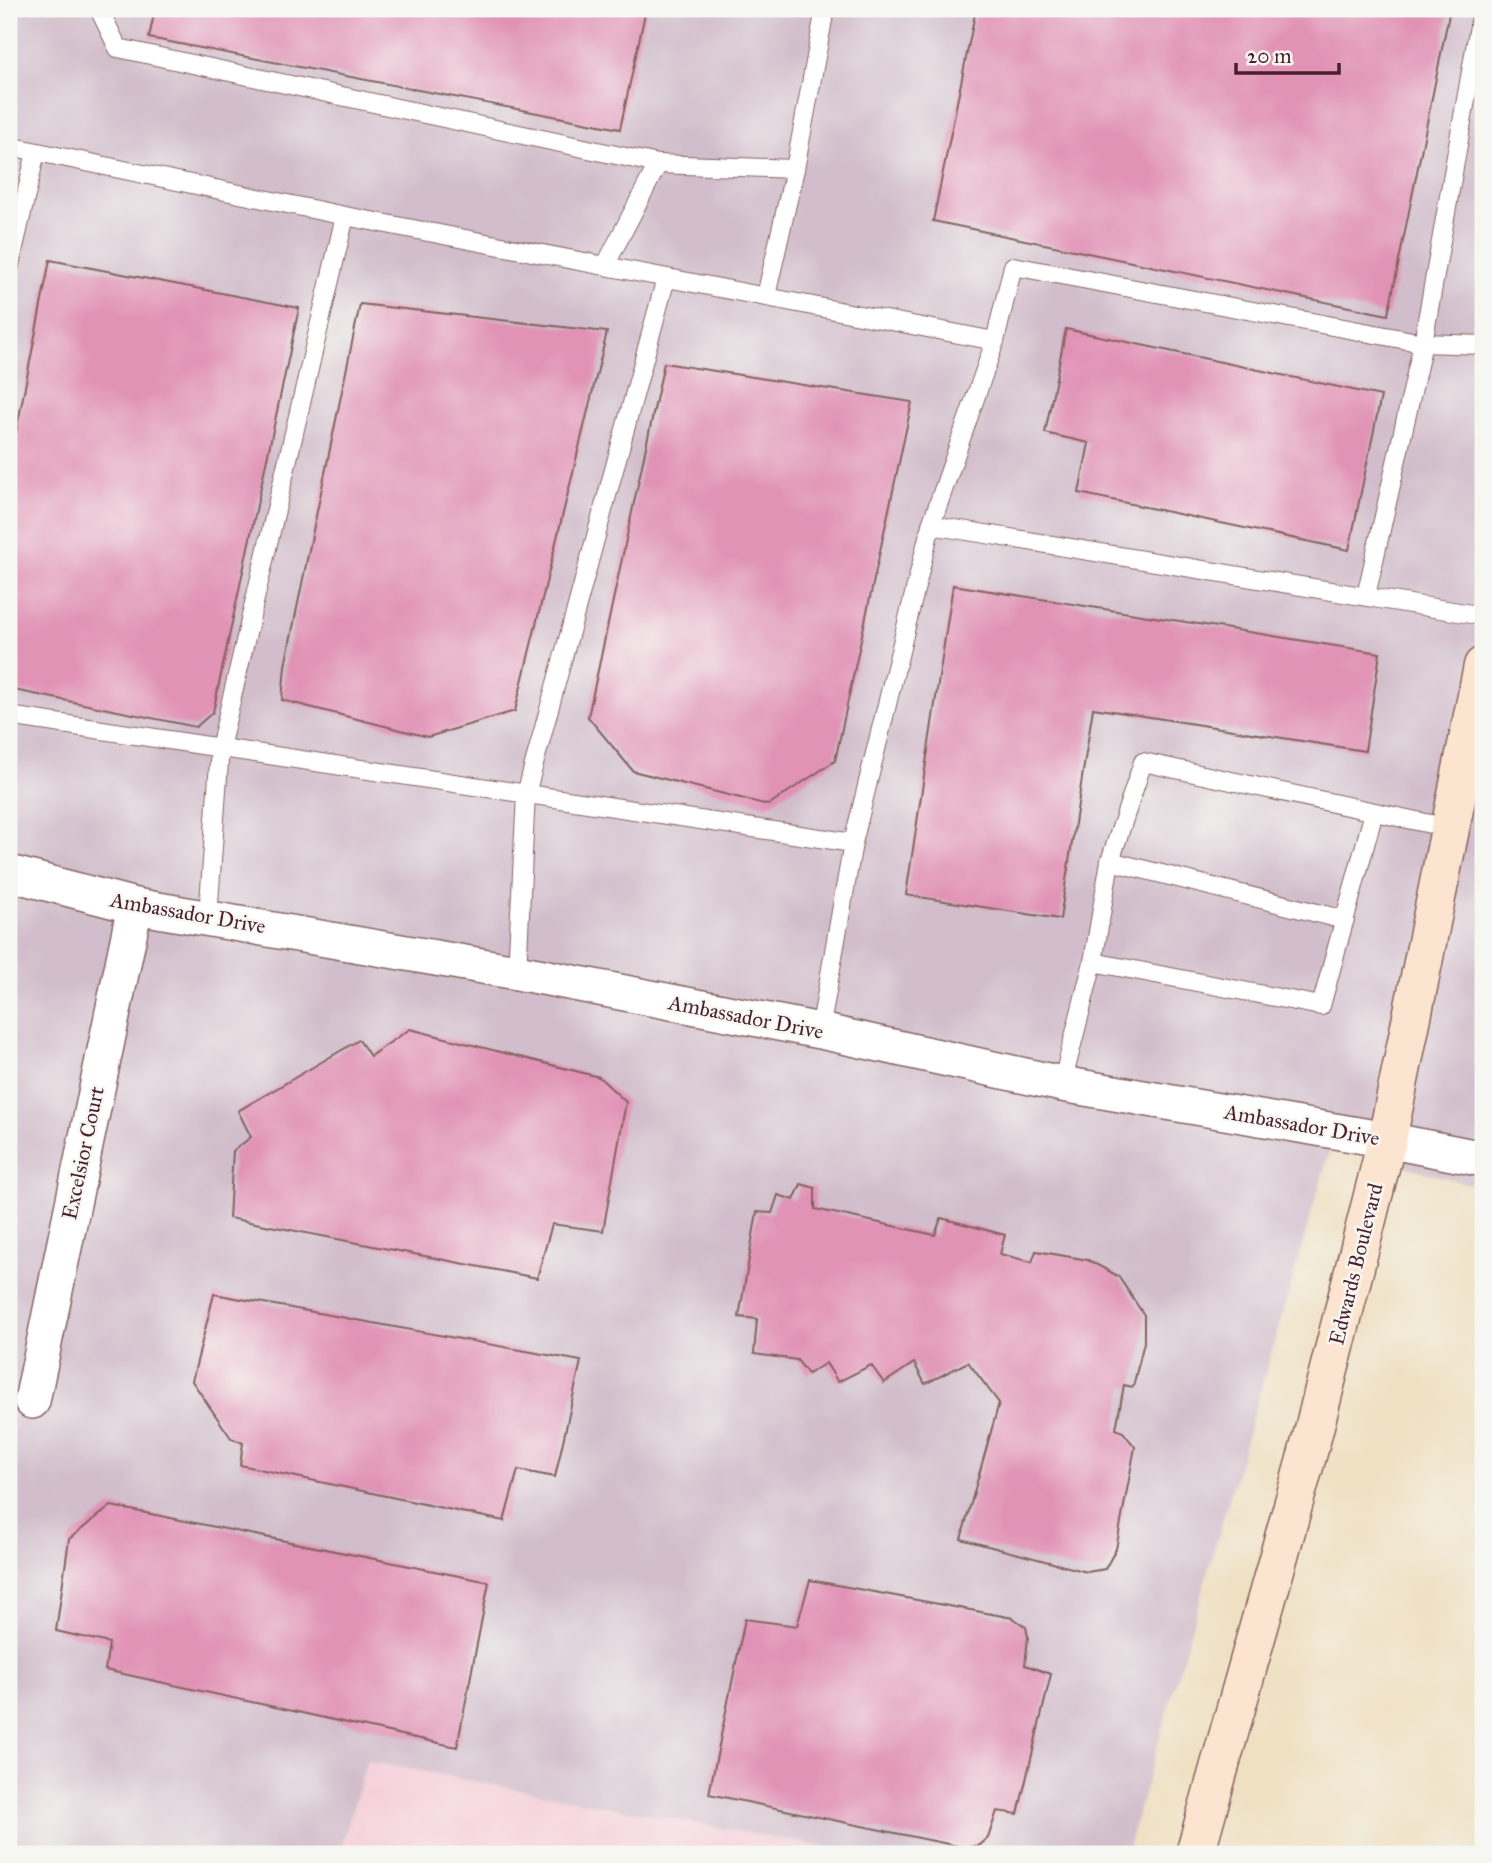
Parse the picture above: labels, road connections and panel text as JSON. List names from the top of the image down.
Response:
{
  "streets": {
    "street": ["Ambassador Drive", "Excelsior Court", "Edwards Boulevard"]
  },
  "crossings": [
    ["Ambassador Drive", "Excelsior Court"],
    ["Ambassador Drive", "Edwards Boulevard"]
  ],
  "scale_bar": "20 m"
}
